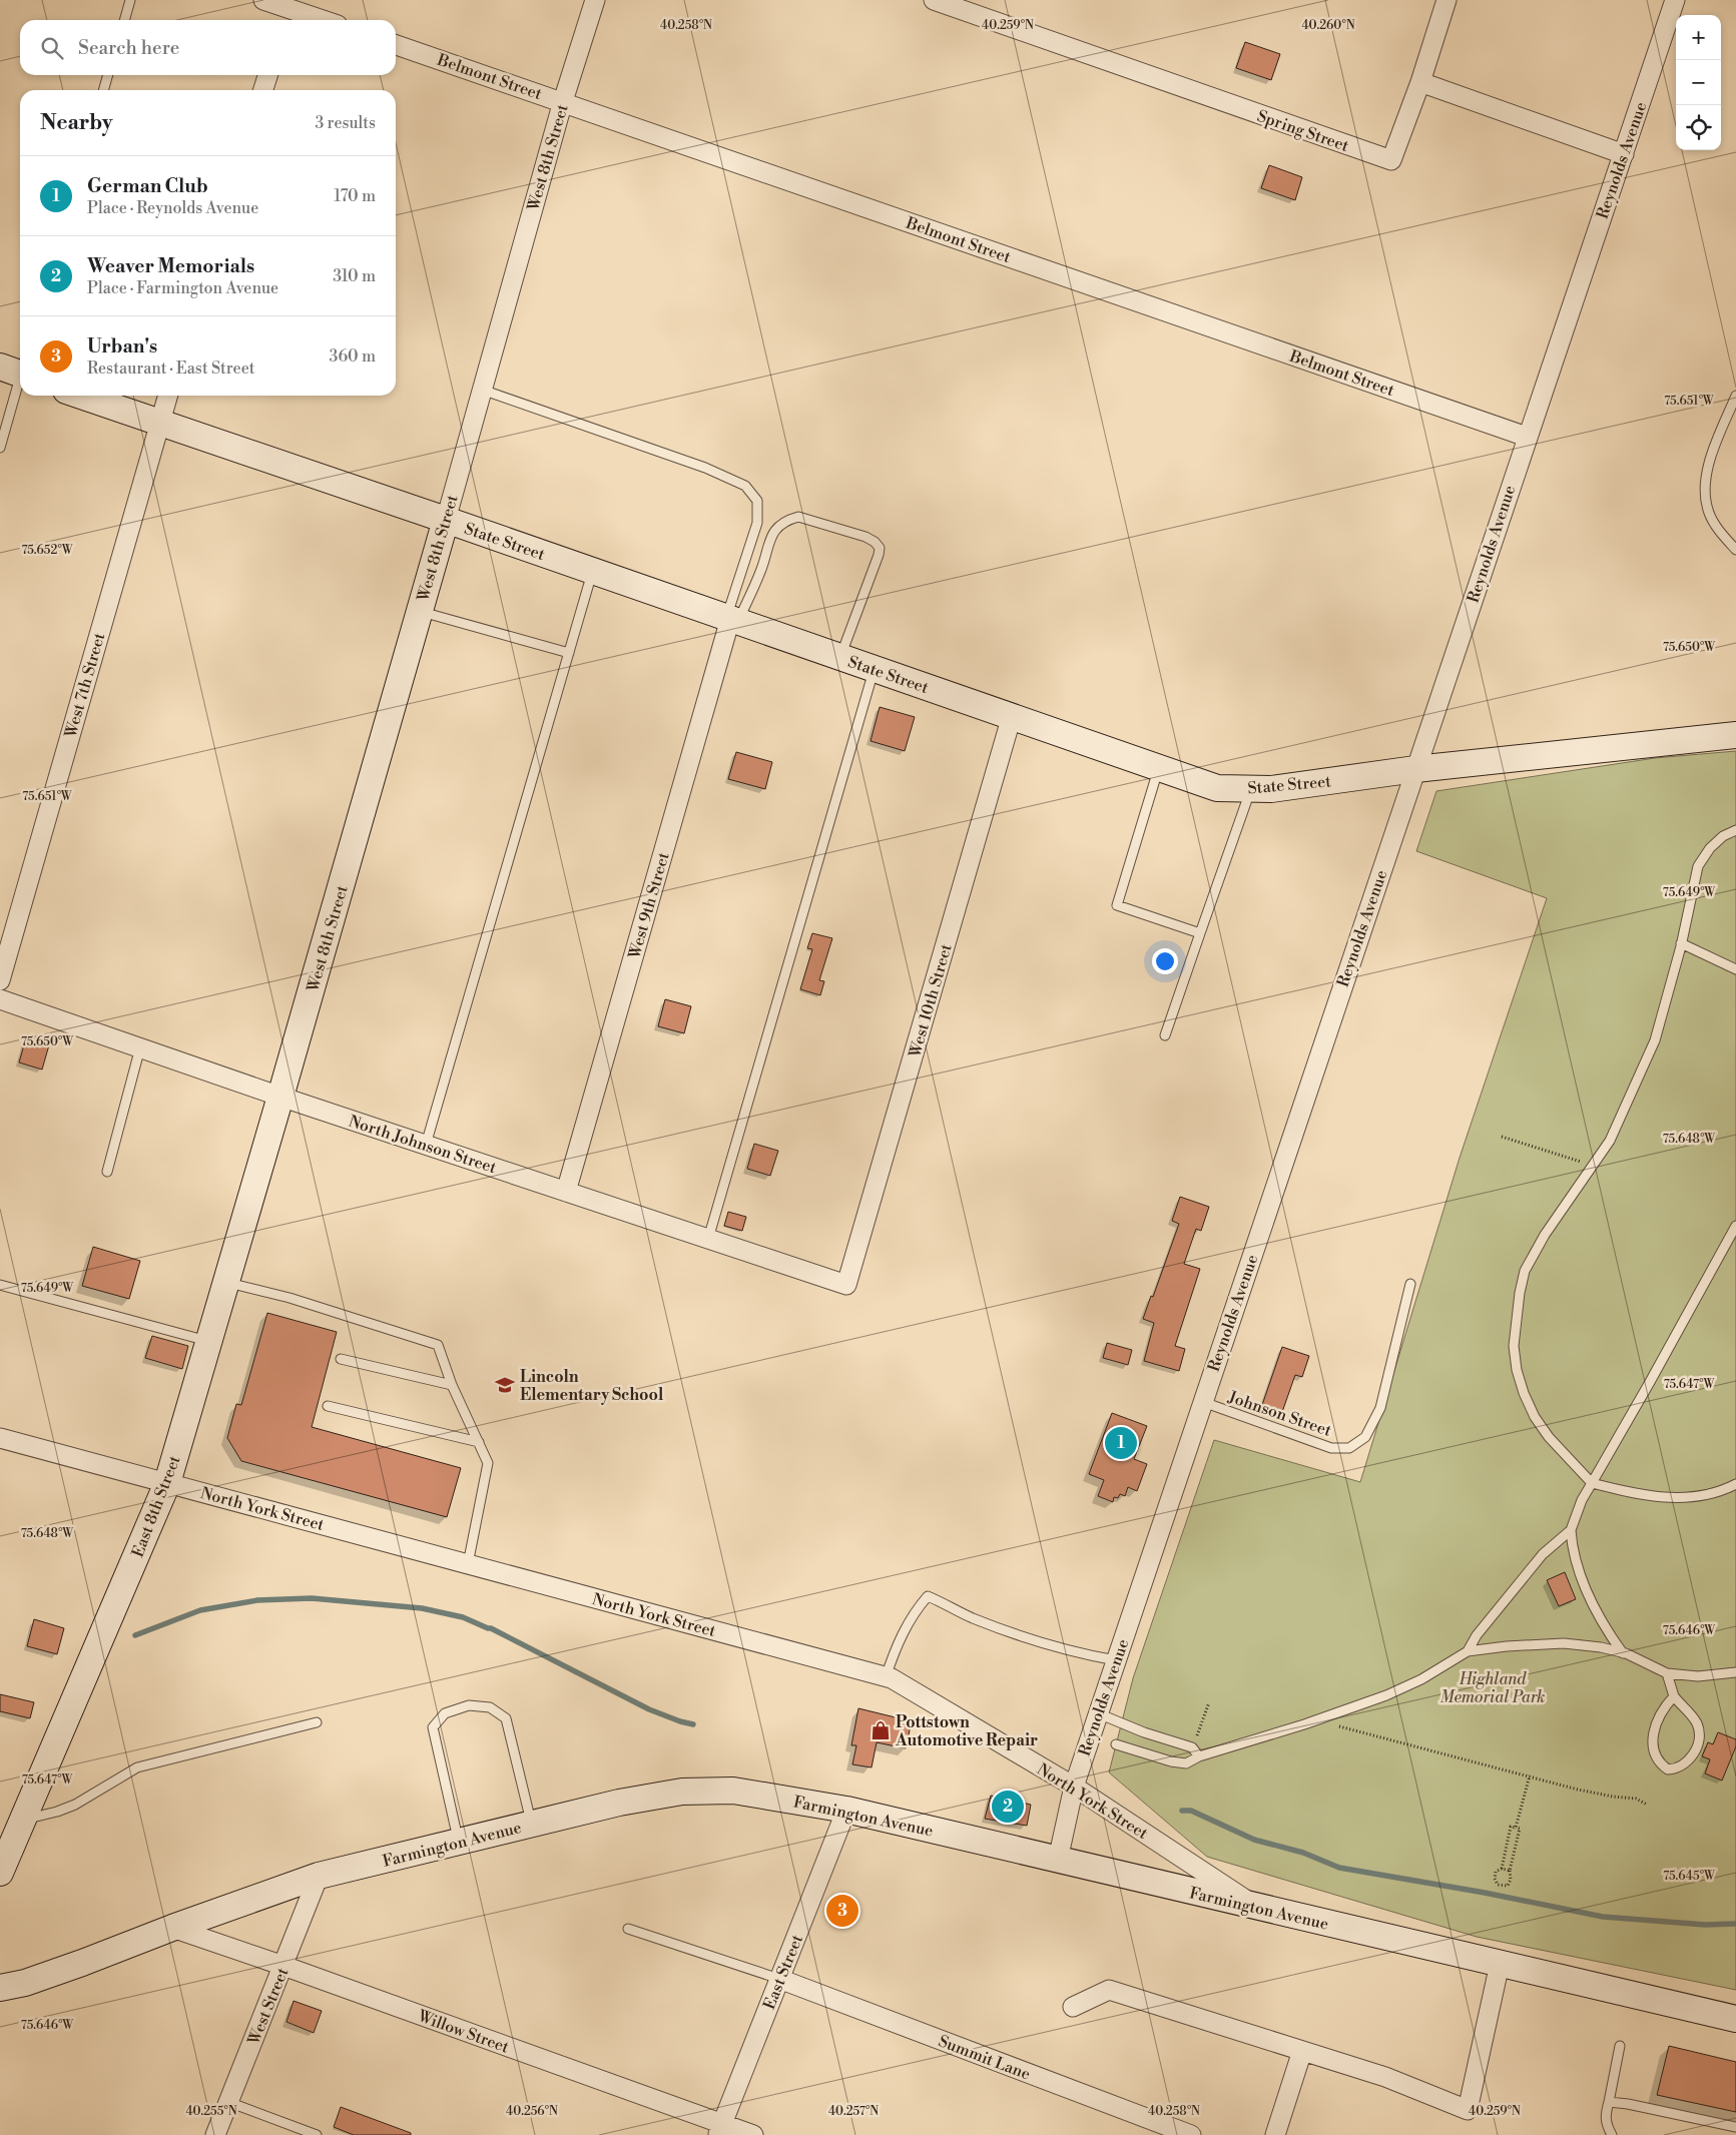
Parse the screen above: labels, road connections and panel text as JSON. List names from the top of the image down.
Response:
{
  "streets": {
    "street": [
      "Belmont Street",
      "Spring Street",
      "West 8th Street",
      "Reynolds Avenue",
      "State Street",
      "West 7th Street",
      "West 9th Street",
      "West 10th Street",
      "North Johnson Street",
      "East 8th Street",
      "North York Street",
      "Farmington Avenue",
      "East Street",
      "West Street",
      "Willow Street",
      "Summit Lane"
    ],
    "lane": ["Johnson Street"]
  },
  "crossings": [
    ["Belmont Street", "West 8th Street"],
    ["Belmont Street", "Reynolds Avenue"],
    ["West 8th Street", "State Street"],
    ["West 8th Street", "North Johnson Street"],
    ["West 8th Street", "East 8th Street"],
    ["Reynolds Avenue", "State Street"],
    ["Reynolds Avenue", "Johnson Street"],
    ["Reynolds Avenue", "North York Street"],
    ["Reynolds Avenue", "Farmington Avenue"],
    ["State Street", "West 7th Street"],
    ["State Street", "West 9th Street"],
    ["State Street", "West 10th Street"],
    ["West 9th Street", "North Johnson Street"],
    ["West 10th Street", "North Johnson Street"],
    ["North Johnson Street", "East 8th Street"],
    ["East 8th Street", "North York Street"],
    ["North York Street", "Farmington Avenue"],
    ["Farmington Avenue", "East Street"],
    ["Farmington Avenue", "West Street"],
    ["Farmington Avenue", "Willow Street"],
    ["East Street", "Willow Street"],
    ["East Street", "Summit Lane"],
    ["West Street", "Willow Street"]
  ],
  "parks": ["Highland Memorial Park"],
  "places": {
    "school or university": ["Lincoln Elementary School"],
    "shop": ["Pottstown Automotive Repair"]
  },
  "page": {
    "map_buttons": ["+", "−"],
    "search": "Search here",
    "heading": ["Nearby", "3 results"],
    "list": [
      {
        "mark": "1",
        "name": "German Club",
        "note": "Place · Reynolds Avenue",
        "value": "170 m"
      },
      {
        "mark": "2",
        "name": "Weaver Memorials",
        "note": "Place · Farmington Avenue",
        "value": "310 m"
      },
      {
        "mark": "3",
        "name": "Urban's",
        "note": "Restaurant · East Street",
        "value": "360 m"
      }
    ],
    "pins": ["1", "2", "3"]
  },
  "coordinates": [
    "40.258°N",
    "40.259°N",
    "40.260°N",
    "75.651°W",
    "75.652°W",
    "75.650°W",
    "75.649°W",
    "75.648°W",
    "75.647°W",
    "75.646°W",
    "75.645°W",
    "40.255°N",
    "40.256°N",
    "40.257°N"
  ]
}
